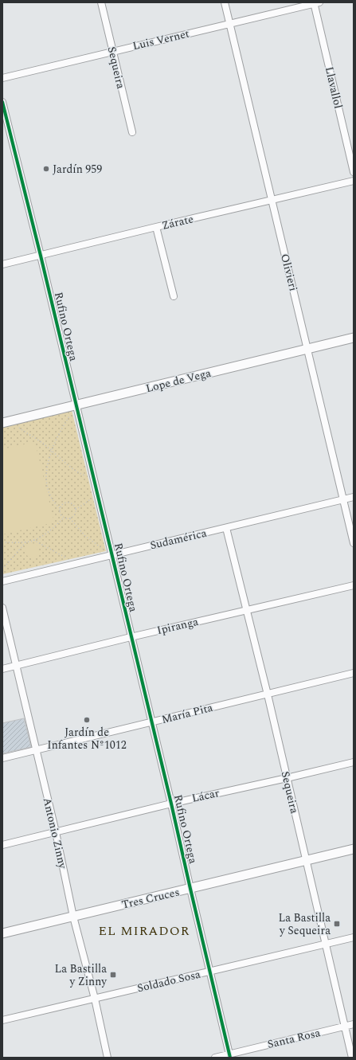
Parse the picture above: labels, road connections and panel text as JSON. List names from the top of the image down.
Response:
{
  "streets": {
    "street": [
      "Luis Vernet",
      "Sequeira",
      "Llavallol",
      "Zárate",
      "Olivieri",
      "Rufino Ortega",
      "Lope de Vega",
      "Sudamérica",
      "Ipiranga",
      "María Pita",
      "Lácar",
      "Antonio Zinny",
      "Tres Cruces",
      "Soldado Sosa",
      "Santa Rosa"
    ]
  },
  "crossings": [
    ["Luis Vernet", "Sequeira"],
    ["Luis Vernet", "Llavallol"],
    ["Luis Vernet", "Olivieri"],
    ["Sequeira", "Sudamérica"],
    ["Sequeira", "Ipiranga"],
    ["Sequeira", "María Pita"],
    ["Sequeira", "Lácar"],
    ["Sequeira", "Tres Cruces"],
    ["Sequeira", "Soldado Sosa"],
    ["Sequeira", "Santa Rosa"],
    ["Zárate", "Olivieri"],
    ["Zárate", "Rufino Ortega"],
    ["Olivieri", "Lope de Vega"],
    ["Olivieri", "Sudamérica"],
    ["Rufino Ortega", "Lope de Vega"],
    ["Rufino Ortega", "Sudamérica"],
    ["Rufino Ortega", "Ipiranga"],
    ["Rufino Ortega", "María Pita"],
    ["Rufino Ortega", "Lácar"],
    ["Rufino Ortega", "Tres Cruces"],
    ["Rufino Ortega", "Soldado Sosa"],
    ["Rufino Ortega", "Santa Rosa"],
    ["Ipiranga", "Antonio Zinny"],
    ["María Pita", "Antonio Zinny"],
    ["Lácar", "Antonio Zinny"],
    ["Antonio Zinny", "Tres Cruces"],
    ["Antonio Zinny", "Soldado Sosa"]
  ],
  "districts": ["EL MIRADOR"],
  "places": {
    "other": ["Jardín 959", "Jardín de Infantes Nº1012"],
    "transit": ["La Bastilla y Sequeira", "La Bastilla y Zinny"]
  }
}
